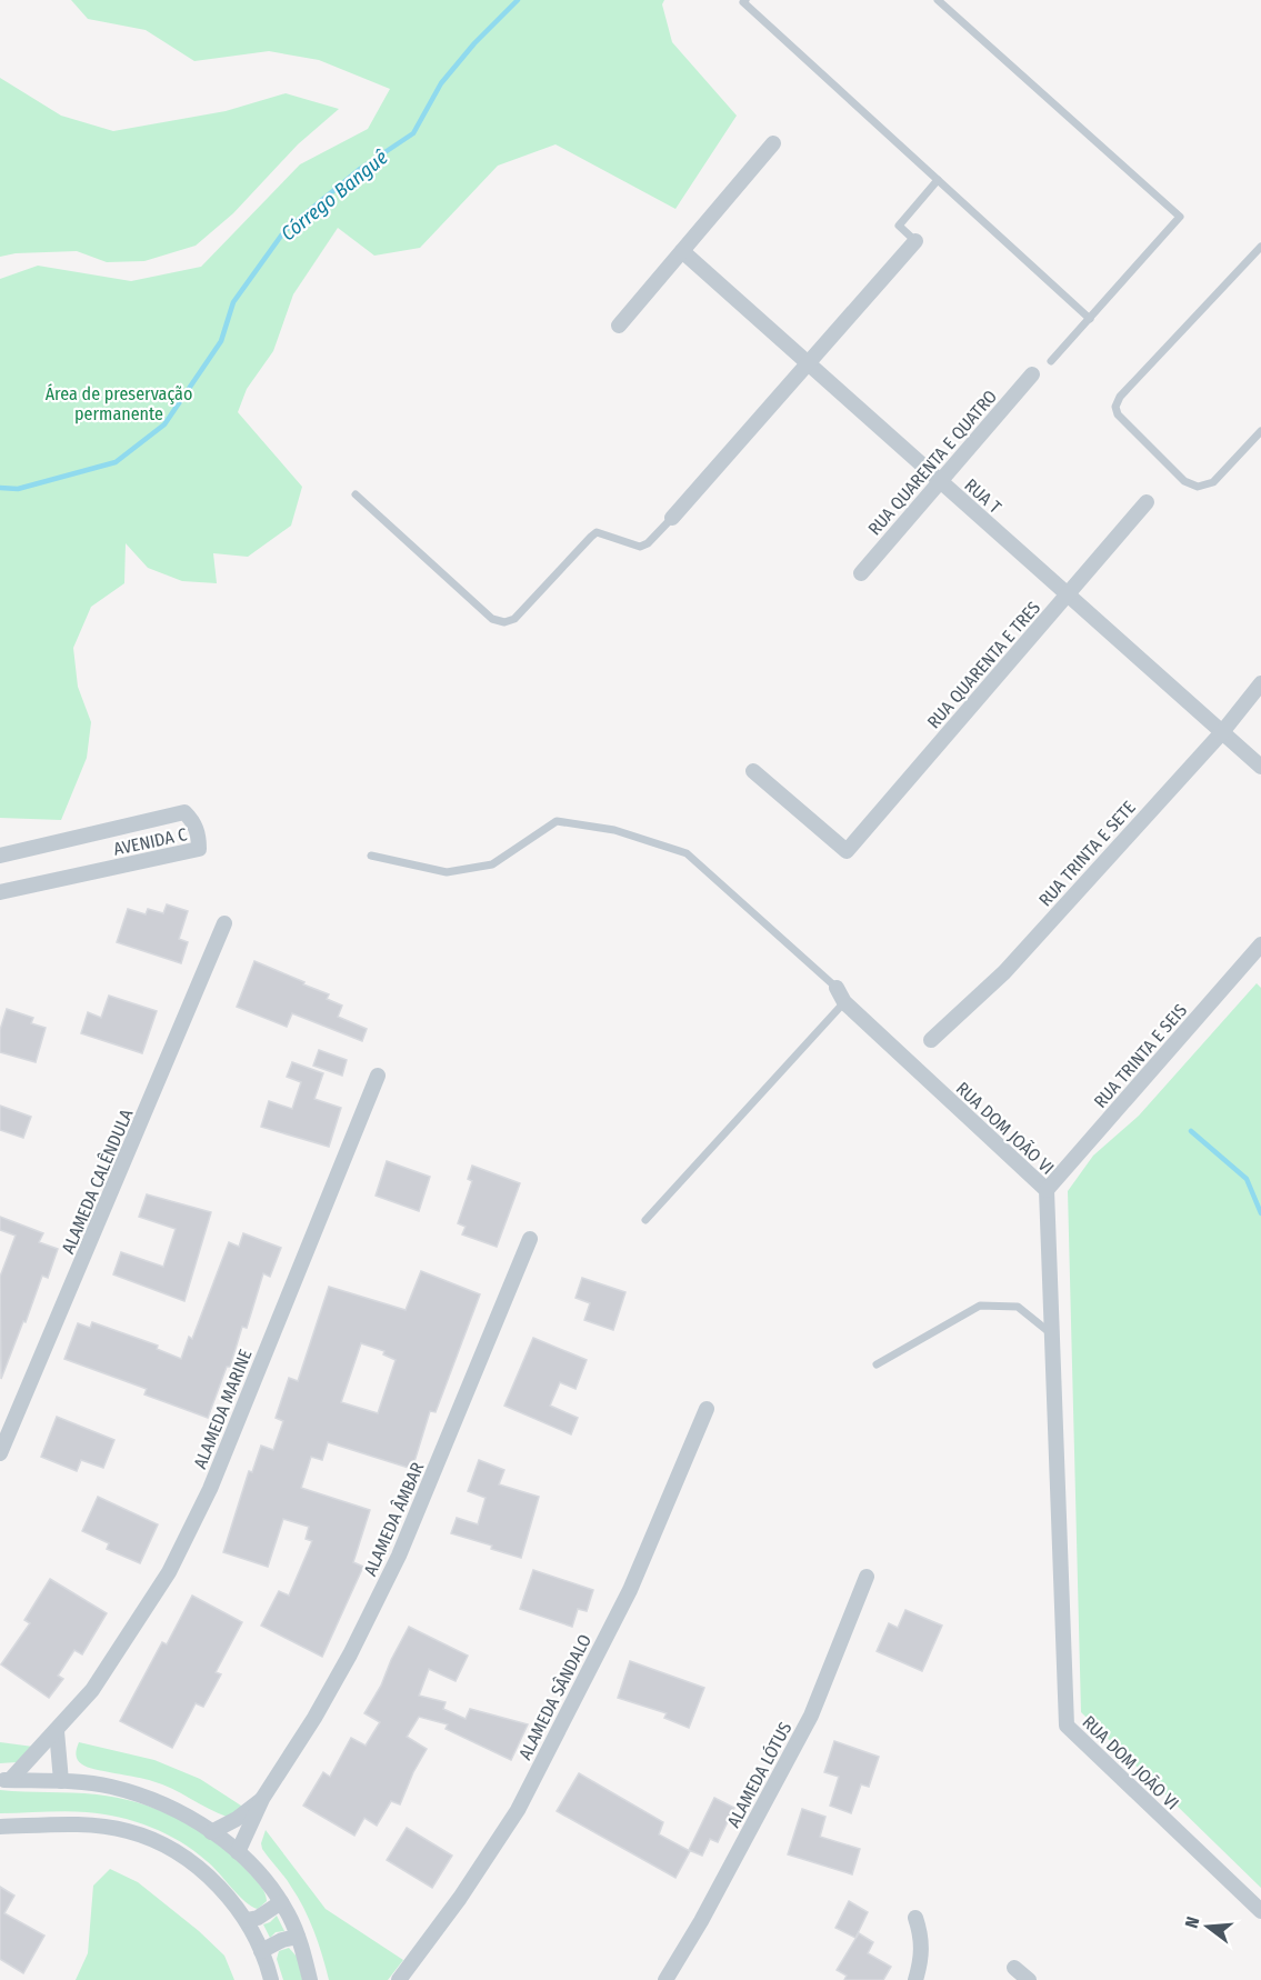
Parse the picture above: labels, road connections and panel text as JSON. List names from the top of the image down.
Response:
{
  "streets": {
    "street": [
      "RUA QUARENTA E QUATRO",
      "RUA T",
      "RUA QUARENTA E TRES",
      "AVENIDA C",
      "RUA TRINTA E SETE",
      "RUA TRINTA E SEIS",
      "RUA DOM JOÃO VI",
      "ALAMEDA CALÊNDULA",
      "ALAMEDA MARINE",
      "ALAMEDA ÂMBAR",
      "ALAMEDA SÂNDALO",
      "ALAMEDA LÓTUS"
    ]
  },
  "crossings": [
    ["RUA QUARENTA E QUATRO", "RUA T"],
    ["RUA T", "RUA QUARENTA E TRES"],
    ["RUA T", "RUA TRINTA E SETE"],
    ["RUA TRINTA E SEIS", "RUA DOM JOÃO VI"]
  ],
  "water": ["Córrego Banguê"],
  "parks": ["Área de preservação permanente"],
  "north": "left"
}
